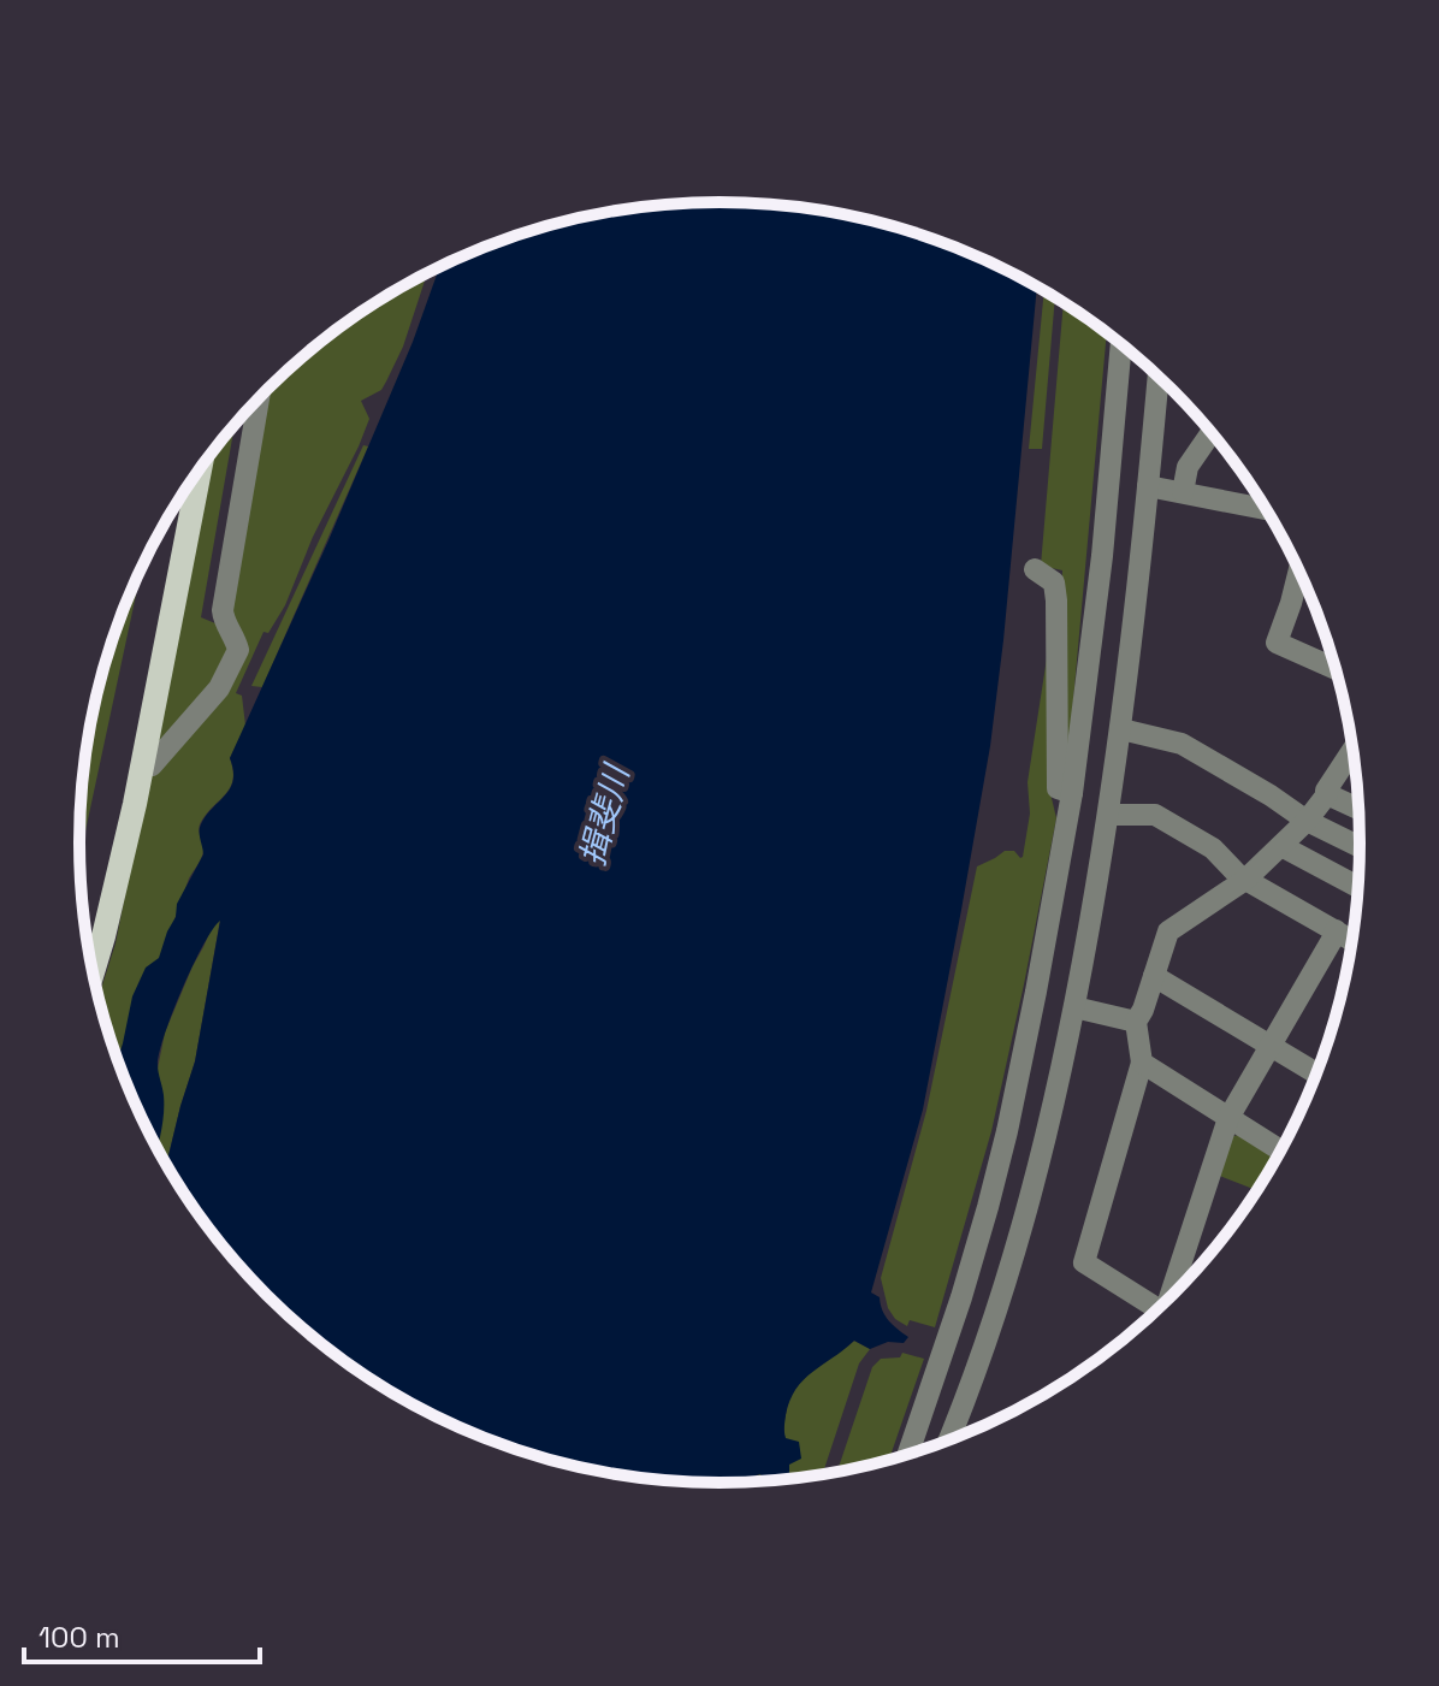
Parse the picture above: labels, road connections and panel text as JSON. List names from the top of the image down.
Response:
{
  "water": ["揖斐川"],
  "scale_bar": "100 m"
}
